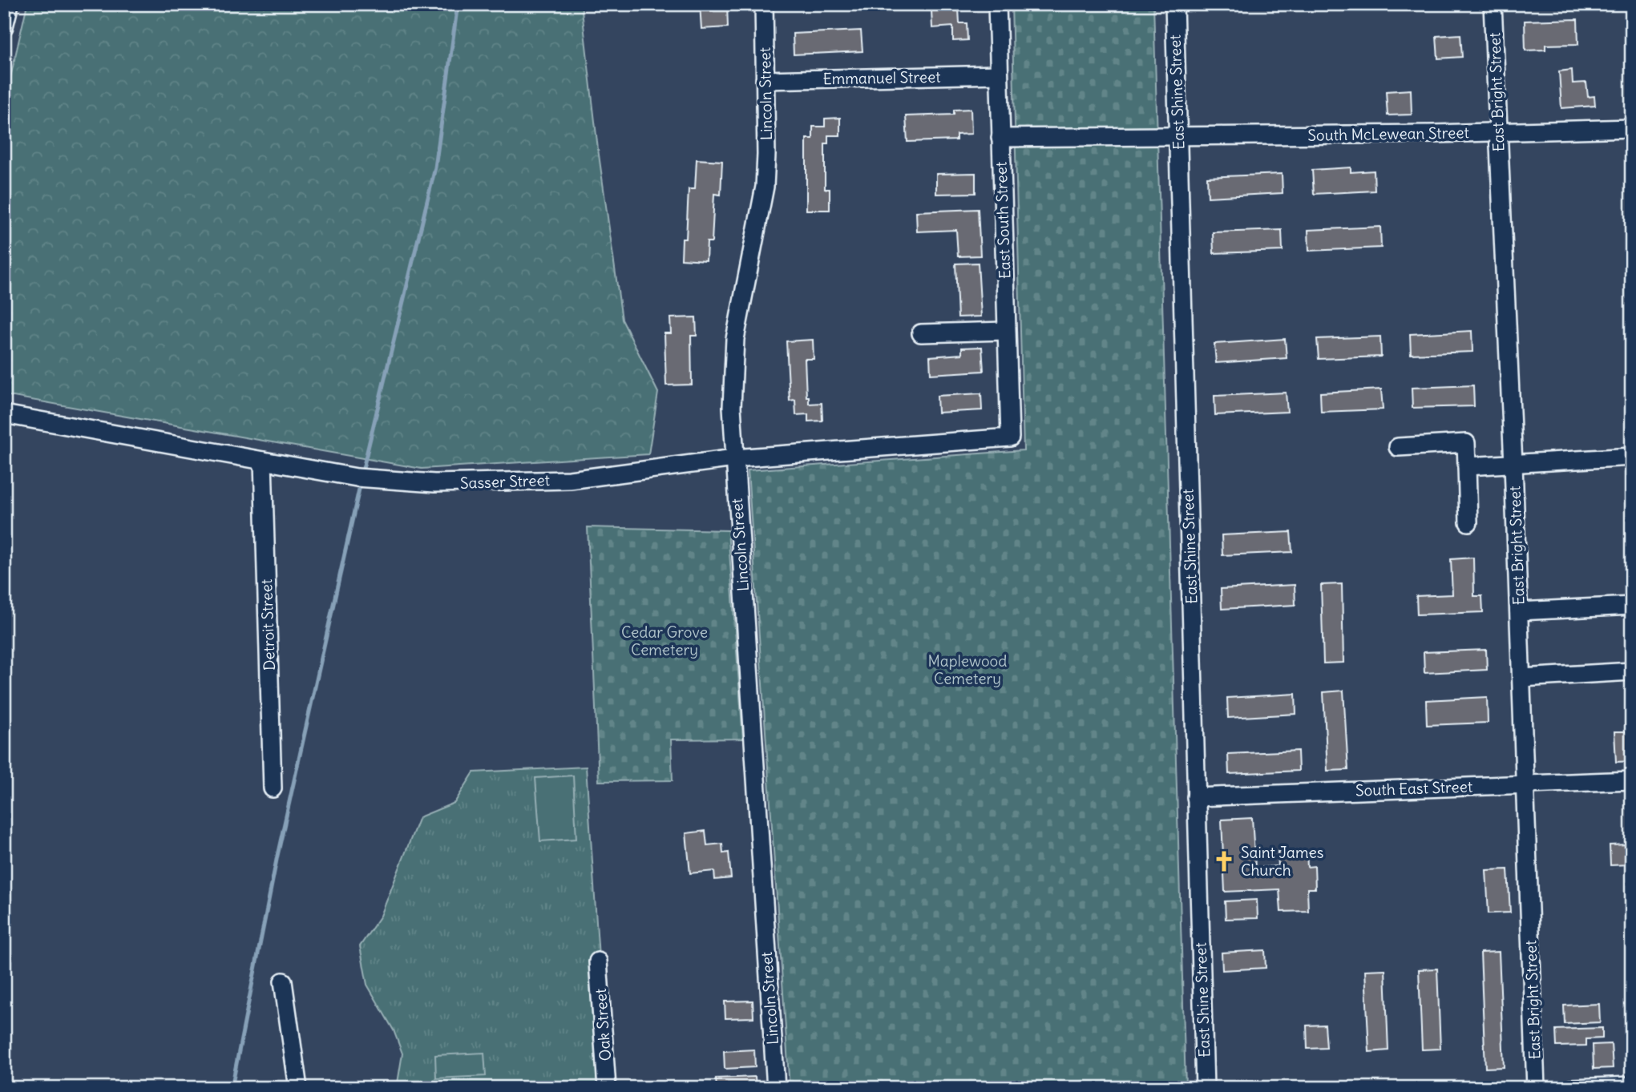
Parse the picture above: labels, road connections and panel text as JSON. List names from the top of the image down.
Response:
{
  "streets": {
    "street": [
      "Emmanuel Street",
      "East Shine Street",
      "East Bright Street",
      "Lincoln Street",
      "South McLewean Street",
      "East South Street",
      "Sasser Street",
      "Detroit Street",
      "South East Street",
      "Oak Street"
    ]
  },
  "crossings": [
    ["Emmanuel Street", "Lincoln Street"],
    ["Emmanuel Street", "East South Street"],
    ["East Shine Street", "South McLewean Street"],
    ["East Shine Street", "South East Street"],
    ["East Bright Street", "South McLewean Street"],
    ["East Bright Street", "South East Street"],
    ["Lincoln Street", "Sasser Street"],
    ["South McLewean Street", "East South Street"],
    ["East South Street", "Sasser Street"],
    ["Sasser Street", "Detroit Street"]
  ],
  "parks": ["Cedar Grove Cemetery", "Maplewood Cemetery"],
  "places": {
    "church": ["Saint James Church"]
  }
}
